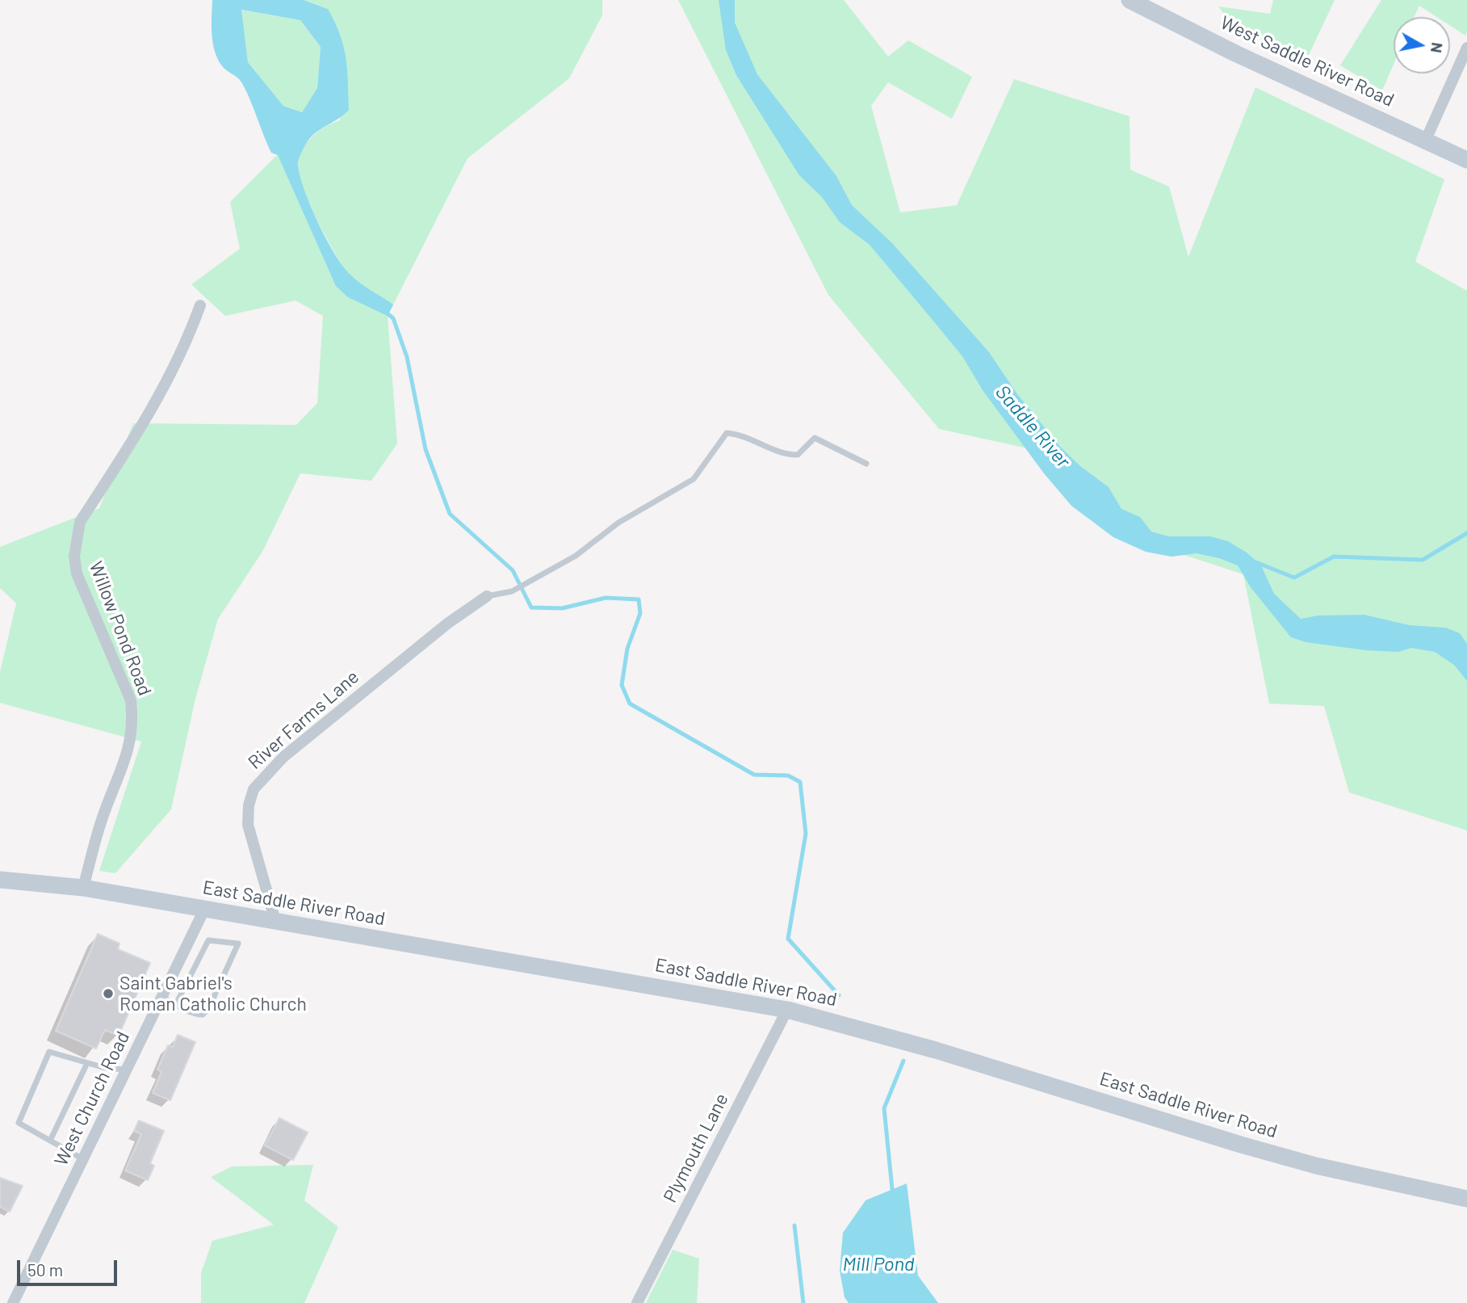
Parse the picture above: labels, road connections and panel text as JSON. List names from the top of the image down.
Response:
{
  "streets": {
    "street": [
      "West Saddle River Road",
      "Willow Pond Road",
      "River Farms Lane",
      "East Saddle River Road",
      "West Church Road",
      "Plymouth Lane"
    ]
  },
  "crossings": [
    ["Willow Pond Road", "East Saddle River Road"],
    ["River Farms Lane", "East Saddle River Road"],
    ["East Saddle River Road", "West Church Road"],
    ["East Saddle River Road", "Plymouth Lane"]
  ],
  "water": ["Saddle River", "Mill Pond"],
  "places": ["Saint Gabriel's Roman Catholic Church"],
  "scale_bar": "50 m",
  "north": "right"
}
